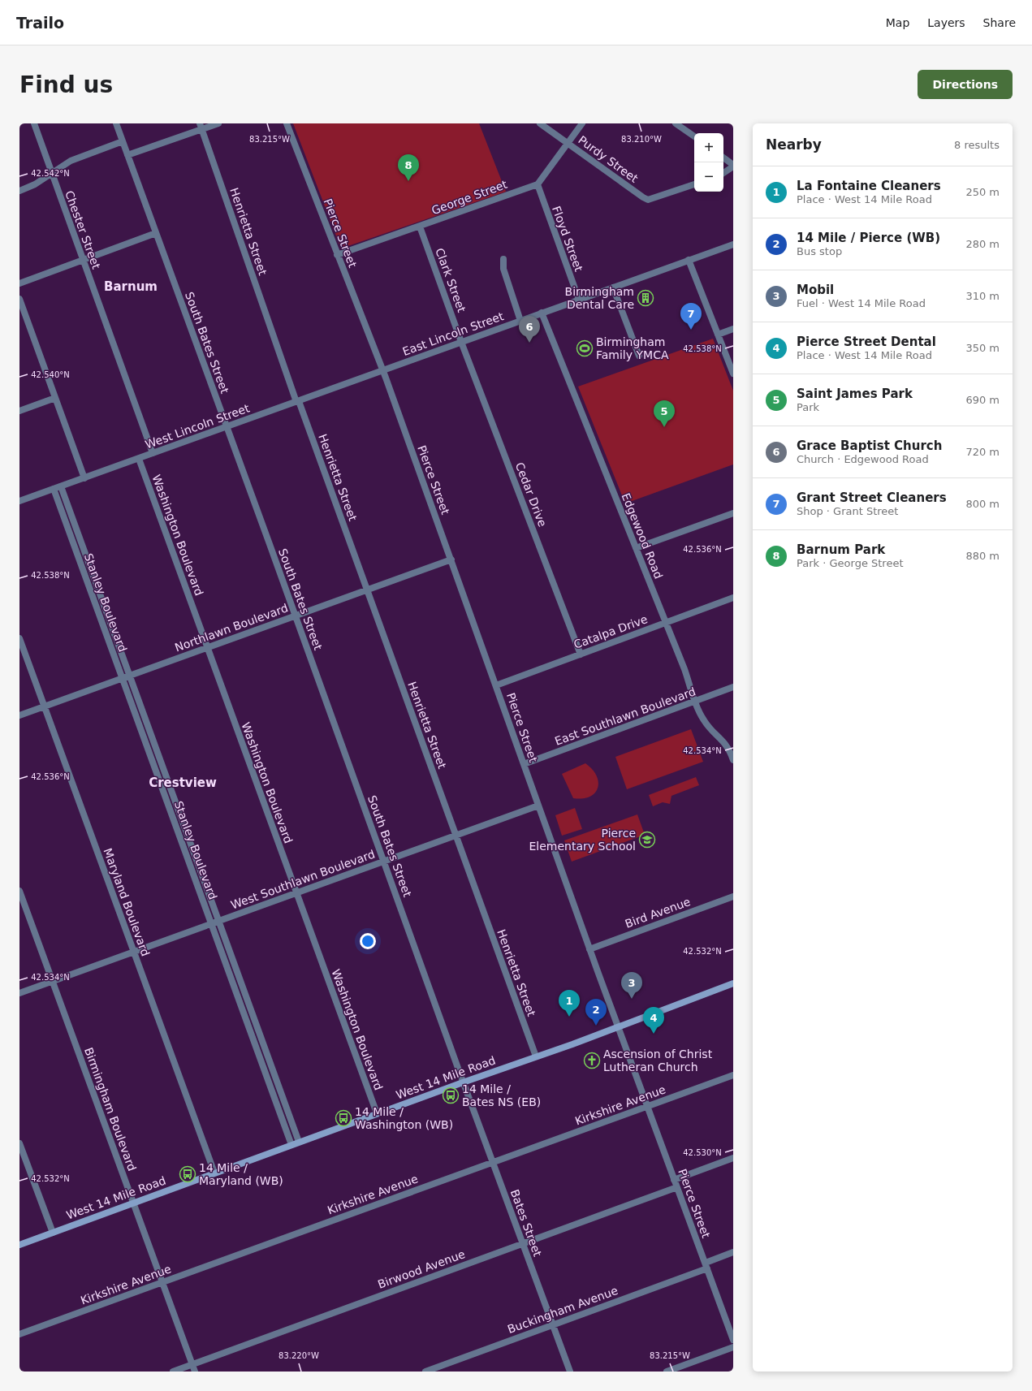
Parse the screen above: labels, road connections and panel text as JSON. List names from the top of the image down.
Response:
{
  "streets": {
    "main road": ["West 14 Mile Road"],
    "street": [
      "Purdy Street",
      "George Street",
      "Chester Street",
      "Henrietta Street",
      "Pierce Street",
      "Floyd Street",
      "Clark Street",
      "East Lincoln Street",
      "South Bates Street",
      "West Lincoln Street",
      "Cedar Drive",
      "Washington Boulevard",
      "Edgewood Road",
      "Stanley Boulevard",
      "Northlawn Boulevard",
      "Catalpa Drive",
      "East Southlawn Boulevard",
      "West Southlawn Boulevard",
      "Maryland Boulevard",
      "Bird Avenue",
      "Kirkshire Avenue",
      "Birmingham Boulevard",
      "Bates Street",
      "Birwood Avenue",
      "Buckingham Avenue"
    ]
  },
  "crossings": [
    ["George Street", "Pierce Street"],
    ["George Street", "Floyd Street"],
    ["George Street", "Clark Street"],
    ["Chester Street", "West Lincoln Street"],
    ["Henrietta Street", "West Lincoln Street"],
    ["Henrietta Street", "Northlawn Boulevard"],
    ["Henrietta Street", "West Southlawn Boulevard"],
    ["Henrietta Street", "West 14 Mile Road"],
    ["Pierce Street", "East Lincoln Street"],
    ["Pierce Street", "West Lincoln Street"],
    ["Pierce Street", "Northlawn Boulevard"],
    ["Pierce Street", "Catalpa Drive"],
    ["Pierce Street", "East Southlawn Boulevard"],
    ["Pierce Street", "West Southlawn Boulevard"],
    ["Pierce Street", "Bird Avenue"],
    ["Pierce Street", "West 14 Mile Road"],
    ["Pierce Street", "Kirkshire Avenue"],
    ["Pierce Street", "Birwood Avenue"],
    ["Pierce Street", "Buckingham Avenue"],
    ["Floyd Street", "East Lincoln Street"],
    ["Clark Street", "East Lincoln Street"],
    ["Clark Street", "Cedar Drive"],
    ["East Lincoln Street", "West Lincoln Street"],
    ["East Lincoln Street", "Cedar Drive"],
    ["East Lincoln Street", "Edgewood Road"],
    ["South Bates Street", "West Lincoln Street"],
    ["South Bates Street", "Northlawn Boulevard"],
    ["South Bates Street", "West Southlawn Boulevard"],
    ["South Bates Street", "West 14 Mile Road"],
    ["South Bates Street", "Bates Street"],
    ["West Lincoln Street", "Washington Boulevard"],
    ["West Lincoln Street", "Stanley Boulevard"],
    ["Cedar Drive", "Catalpa Drive"],
    ["Washington Boulevard", "Northlawn Boulevard"],
    ["Washington Boulevard", "West Southlawn Boulevard"],
    ["Washington Boulevard", "West 14 Mile Road"],
    ["Edgewood Road", "Catalpa Drive"],
    ["Edgewood Road", "East Southlawn Boulevard"],
    ["Stanley Boulevard", "Northlawn Boulevard"],
    ["Stanley Boulevard", "West Southlawn Boulevard"],
    ["Stanley Boulevard", "West 14 Mile Road"],
    ["Northlawn Boulevard", "Maryland Boulevard"],
    ["West Southlawn Boulevard", "Maryland Boulevard"],
    ["West Southlawn Boulevard", "Birmingham Boulevard"],
    ["Maryland Boulevard", "West 14 Mile Road"],
    ["West 14 Mile Road", "Birmingham Boulevard"],
    ["West 14 Mile Road", "Bates Street"],
    ["Kirkshire Avenue", "Birmingham Boulevard"],
    ["Kirkshire Avenue", "Bates Street"],
    ["Birmingham Boulevard", "Birwood Avenue"],
    ["Bates Street", "Birwood Avenue"],
    ["Bates Street", "Buckingham Avenue"]
  ],
  "districts": ["Barnum", "Crestview"],
  "places": {
    "building": ["Birmingham Dental Care"],
    "sports": ["Birmingham Family YMCA"],
    "school or university": ["Pierce Elementary School"],
    "church": ["Ascension of Christ Lutheran Church"],
    "bus stop": ["14 Mile / Bates NS (EB)", "14 Mile / Washington (WB)", "14 Mile / Maryland (WB)"]
  },
  "page": {
    "header": "Trailo",
    "nav": ["Map", "Layers", "Share"],
    "buttons": "Directions",
    "title": "Find us",
    "heading": ["Nearby", "8 results"],
    "map_buttons": ["+", "−"],
    "pins": [
      "8",
      "7",
      "6",
      "5",
      "3",
      "1",
      "2",
      "4"
    ],
    "list": [
      {
        "mark": "1",
        "name": "La Fontaine Cleaners",
        "note": "Place · West 14 Mile Road",
        "value": "250 m"
      },
      {
        "mark": "2",
        "name": "14 Mile / Pierce (WB)",
        "note": "Bus stop",
        "value": "280 m"
      },
      {
        "mark": "3",
        "name": "Mobil",
        "note": "Fuel · West 14 Mile Road",
        "value": "310 m"
      },
      {
        "mark": "4",
        "name": "Pierce Street Dental",
        "note": "Place · West 14 Mile Road",
        "value": "350 m"
      },
      {
        "mark": "5",
        "name": "Saint James Park",
        "note": "Park",
        "value": "690 m"
      },
      {
        "mark": "6",
        "name": "Grace Baptist Church",
        "note": "Church · Edgewood Road",
        "value": "720 m"
      },
      {
        "mark": "7",
        "name": "Grant Street Cleaners",
        "note": "Shop · Grant Street",
        "value": "800 m"
      },
      {
        "mark": "8",
        "name": "Barnum Park",
        "note": "Park · George Street",
        "value": "880 m"
      }
    ]
  },
  "coordinates": [
    "83.215°W",
    "83.210°W",
    "42.542°N",
    "42.538°N",
    "42.540°N",
    "42.536°N",
    "42.534°N",
    "42.532°N",
    "42.530°N",
    "83.220°W"
  ]
}
